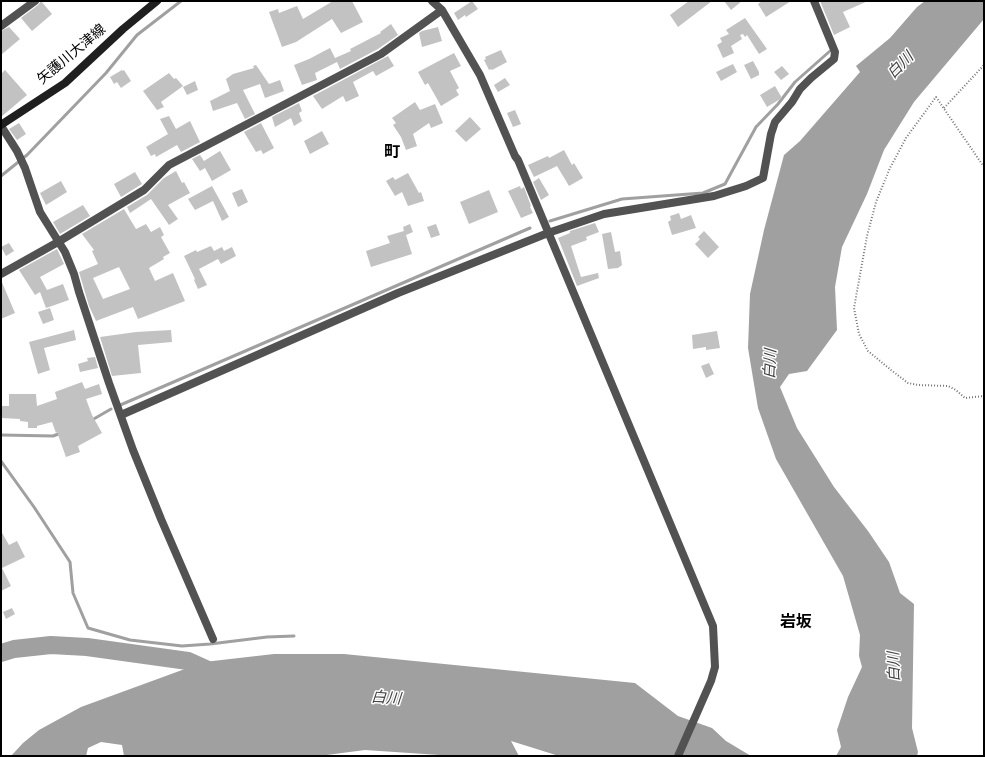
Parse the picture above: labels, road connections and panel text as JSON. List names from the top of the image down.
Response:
{
  "streets": {
    "main road": ["矢護川大津線"]
  },
  "districts": ["町", "岩坂"],
  "water": ["白川"]
}
